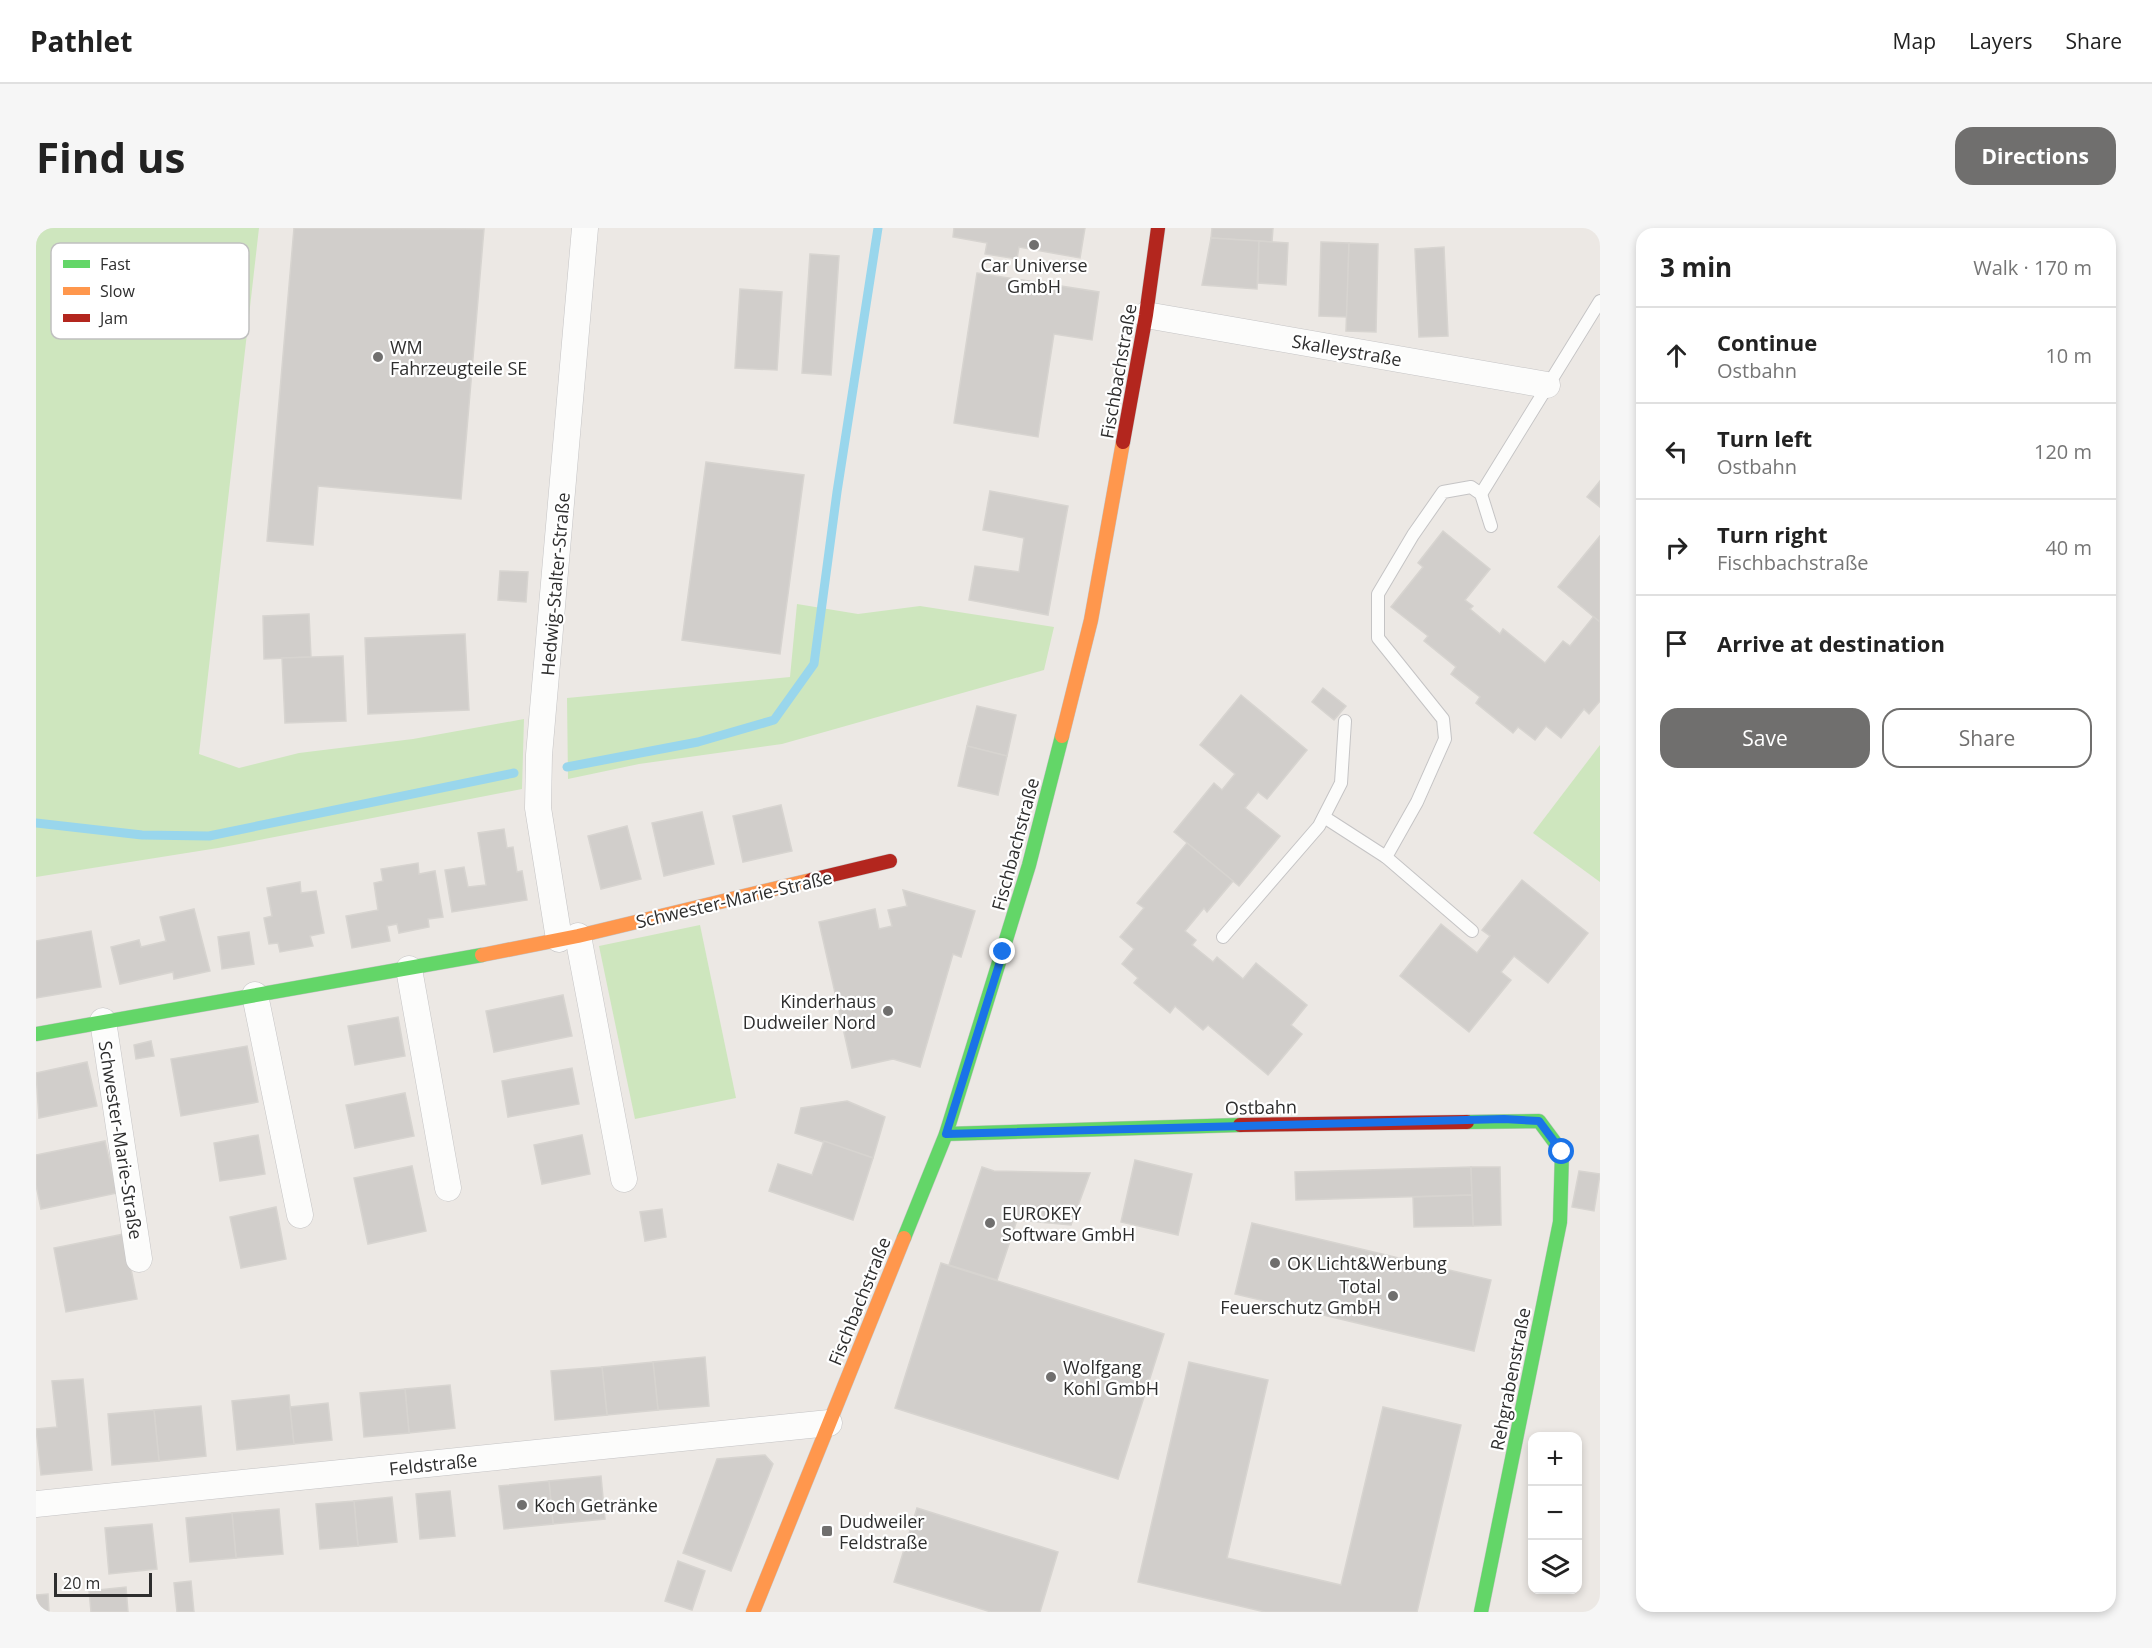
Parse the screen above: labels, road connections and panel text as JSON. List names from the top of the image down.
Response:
{
  "streets": {
    "street": [
      "Skalleystraße",
      "Fischbachstraße",
      "Hedwig-Stalter-Straße",
      "Schwester-Marie-Straße",
      "Ostbahn",
      "Rehgrabenstraße",
      "Feldstraße"
    ]
  },
  "crossings": [
    ["Skalleystraße", "Fischbachstraße"],
    ["Fischbachstraße", "Ostbahn"],
    ["Fischbachstraße", "Feldstraße"],
    ["Hedwig-Stalter-Straße", "Schwester-Marie-Straße"],
    ["Ostbahn", "Rehgrabenstraße"]
  ],
  "places": {
    "other": [
      "Car Universe GmbH",
      "WM Fahrzeugteile SE",
      "Kinderhaus Dudweiler Nord",
      "EUROKEY Software GmbH",
      "OK Licht&Werbung",
      "Total Feuerschutz GmbH",
      "Wolfgang Kohl GmbH",
      "Koch Getränke"
    ],
    "transit": ["Dudweiler Feldstraße"]
  },
  "legend": ["Fast", "Slow", "Jam"],
  "scale_bar": "20 m",
  "page": {
    "header": "Pathlet",
    "nav": ["Map", "Layers", "Share"],
    "buttons": [
      "Directions",
      ["Save", "Share"]
    ],
    "title": "Find us",
    "heading": ["3 min", "Walk · 170 m"],
    "list": [
      ["Continue", "Ostbahn", "10 m"],
      ["Turn left", "Ostbahn", "120 m"],
      ["Turn right", "Fischbachstraße", "40 m"],
      "Arrive at destination"
    ],
    "map_buttons": ["+", "−"],
    "scale": "20 m"
  }
}
